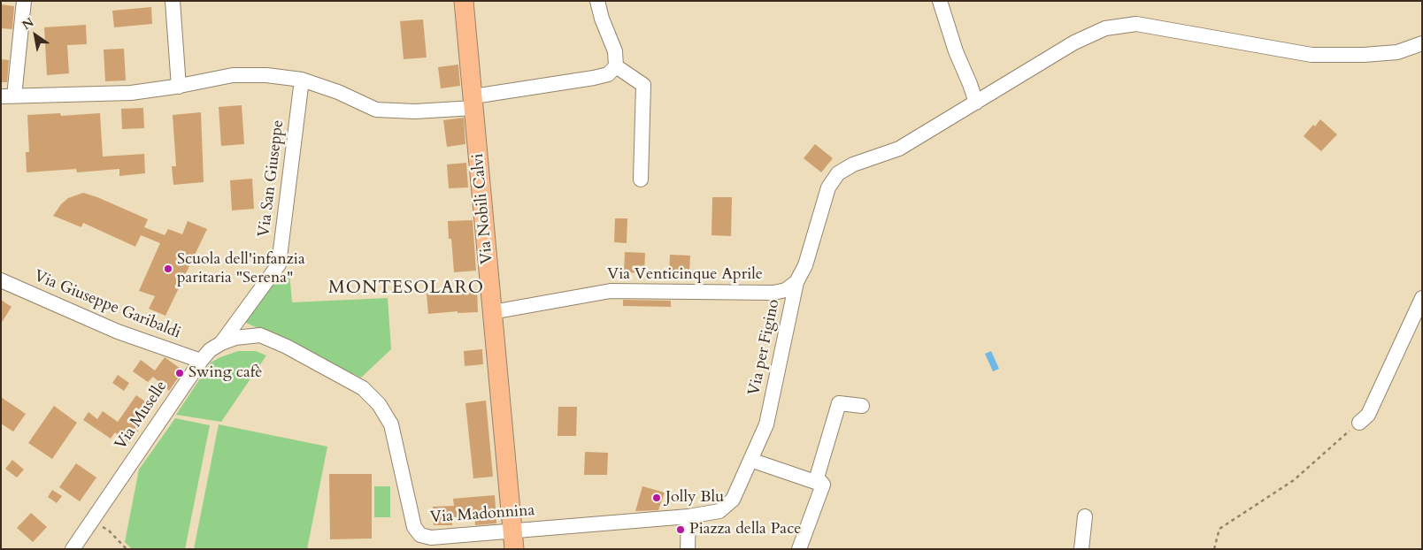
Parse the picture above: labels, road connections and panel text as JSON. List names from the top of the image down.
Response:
{
  "streets": {
    "main road": ["Via Nobili Calvi"],
    "street": [
      "Via San Giuseppe",
      "Via Venticinque Aprile",
      "Via Giuseppe Garibaldi",
      "Via per Figino",
      "Via Muselle",
      "Via Madonnina"
    ]
  },
  "crossings": [
    ["Via San Giuseppe", "Via Muselle"],
    ["Via Nobili Calvi", "Via Venticinque Aprile"],
    ["Via Nobili Calvi", "Via Madonnina"],
    ["Via Venticinque Aprile", "Via per Figino"],
    ["Via Giuseppe Garibaldi", "Via Muselle"],
    ["Via per Figino", "Via Madonnina"],
    ["Via Muselle", "Via Madonnina"]
  ],
  "districts": ["MONTESOLARO"],
  "places": [
    "Scuola dell'infanzia paritaria \"Serena\"",
    "Swing cafè",
    "Jolly Blu",
    "Piazza della Pace"
  ],
  "north": "top left"
}
